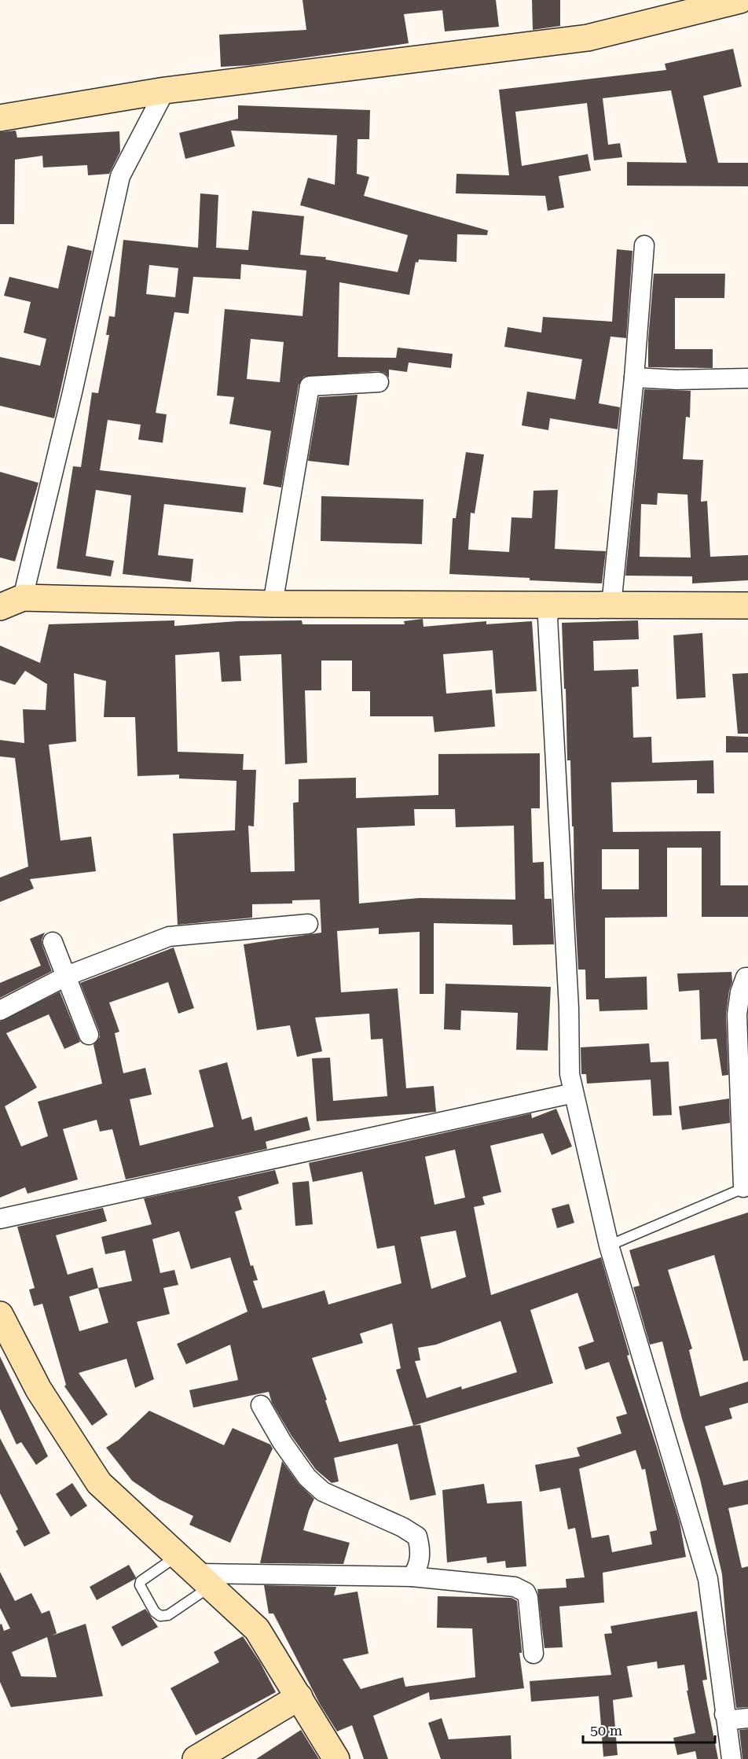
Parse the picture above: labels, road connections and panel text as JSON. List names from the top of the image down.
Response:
{
  "scale_bar": "50 m"
}
